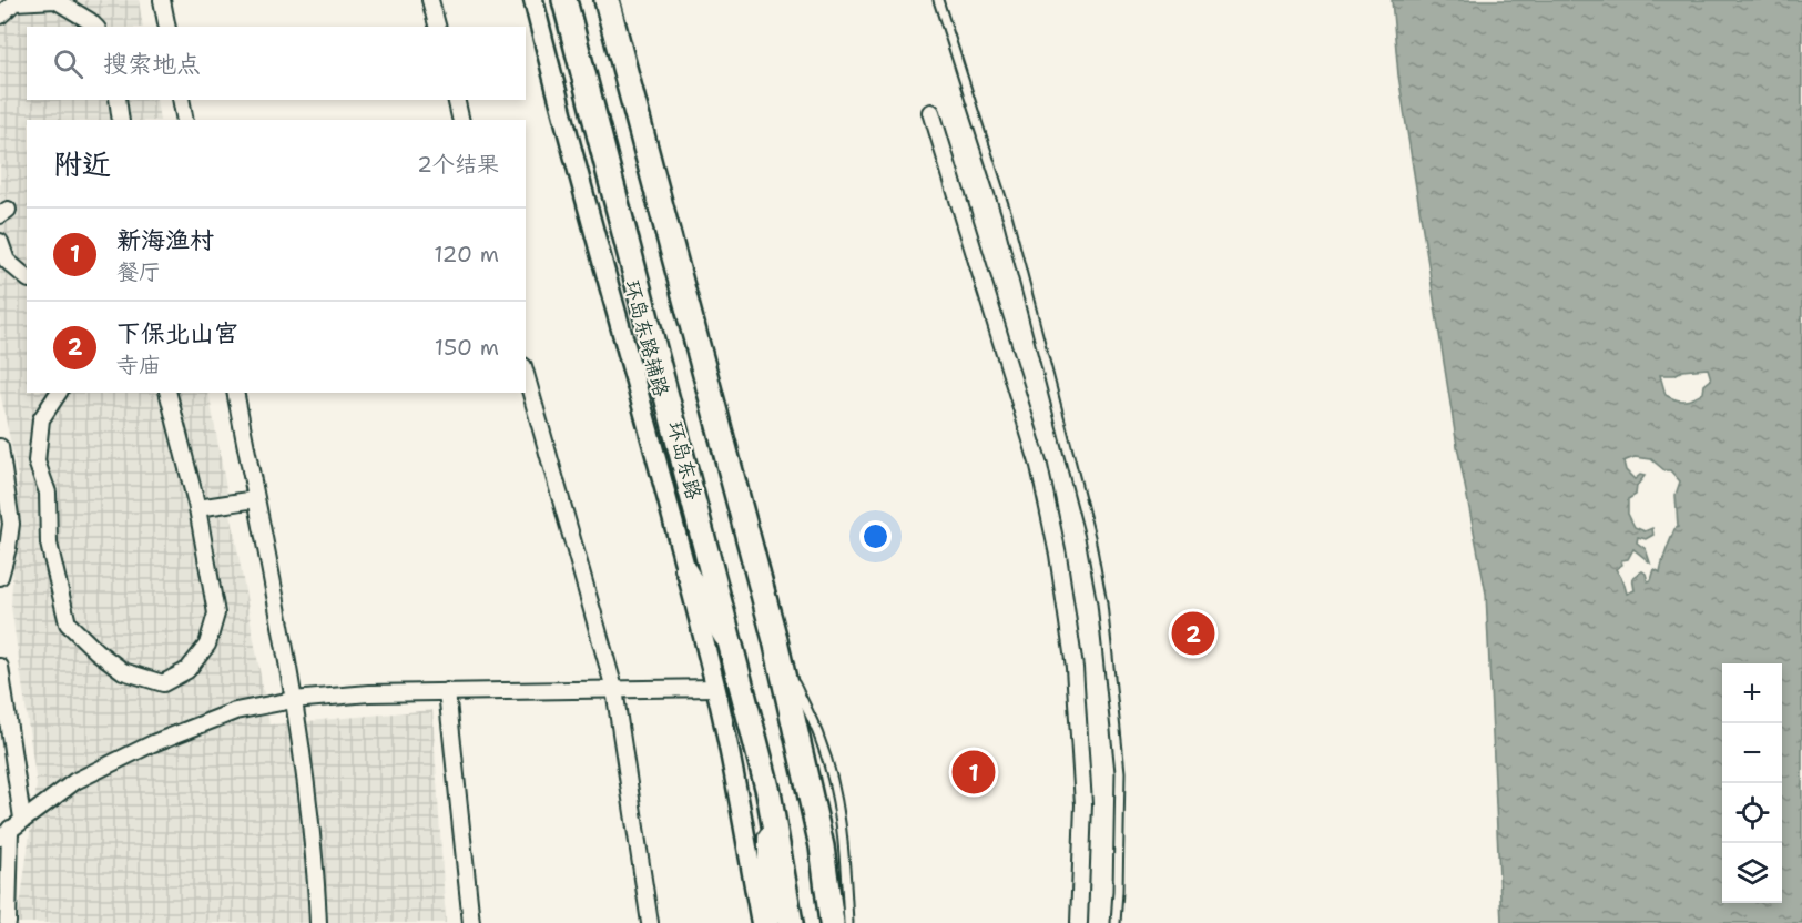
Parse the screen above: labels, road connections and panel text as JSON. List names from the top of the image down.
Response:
{
  "streets": {
    "main road": ["环岛东路"],
    "street": ["环岛东路辅路"]
  },
  "page": {
    "search": "搜索地点",
    "heading": ["附近", "2个结果"],
    "list": [
      {
        "mark": "1",
        "name": "新海渔村",
        "note": "餐厅",
        "value": "120 m"
      },
      {
        "mark": "2",
        "name": "下保北山宫",
        "note": "寺庙",
        "value": "150 m"
      }
    ],
    "pins": ["2", "1"],
    "map_buttons": ["+", "−"]
  }
}
